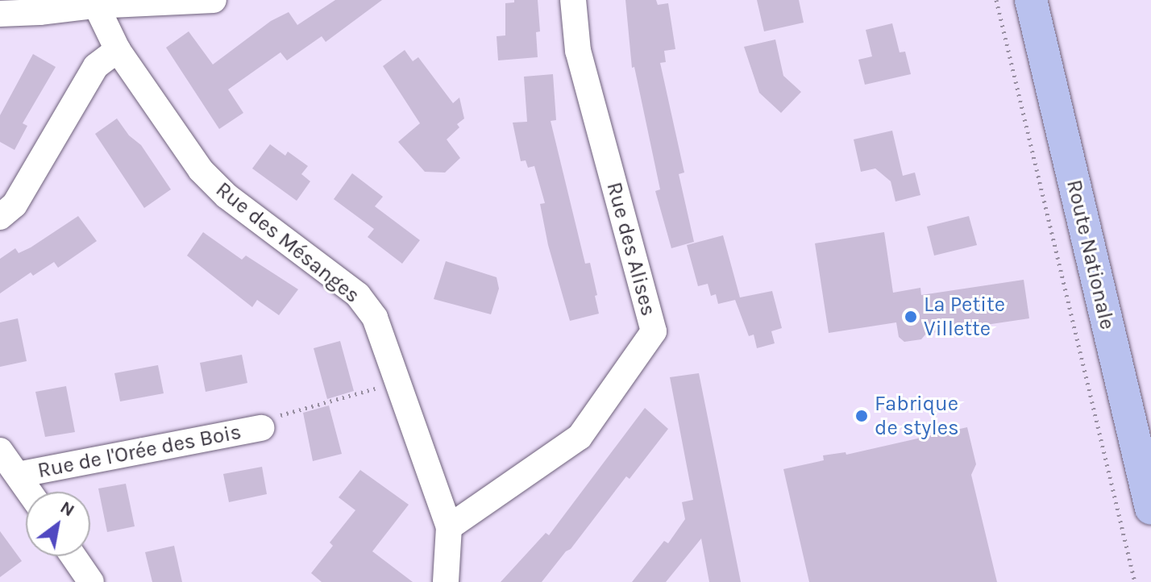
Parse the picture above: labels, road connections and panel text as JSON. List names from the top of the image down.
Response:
{
  "streets": {
    "main road": ["Route Nationale"],
    "street": ["Rue des Mésanges", "Rue des Alises", "Rue de l'Orée des Bois"]
  },
  "crossings": [
    ["Rue des Mésanges", "Rue des Alises"]
  ],
  "places": ["La Petite Villette", "Fabrique de styles"],
  "north": "top right"
}
